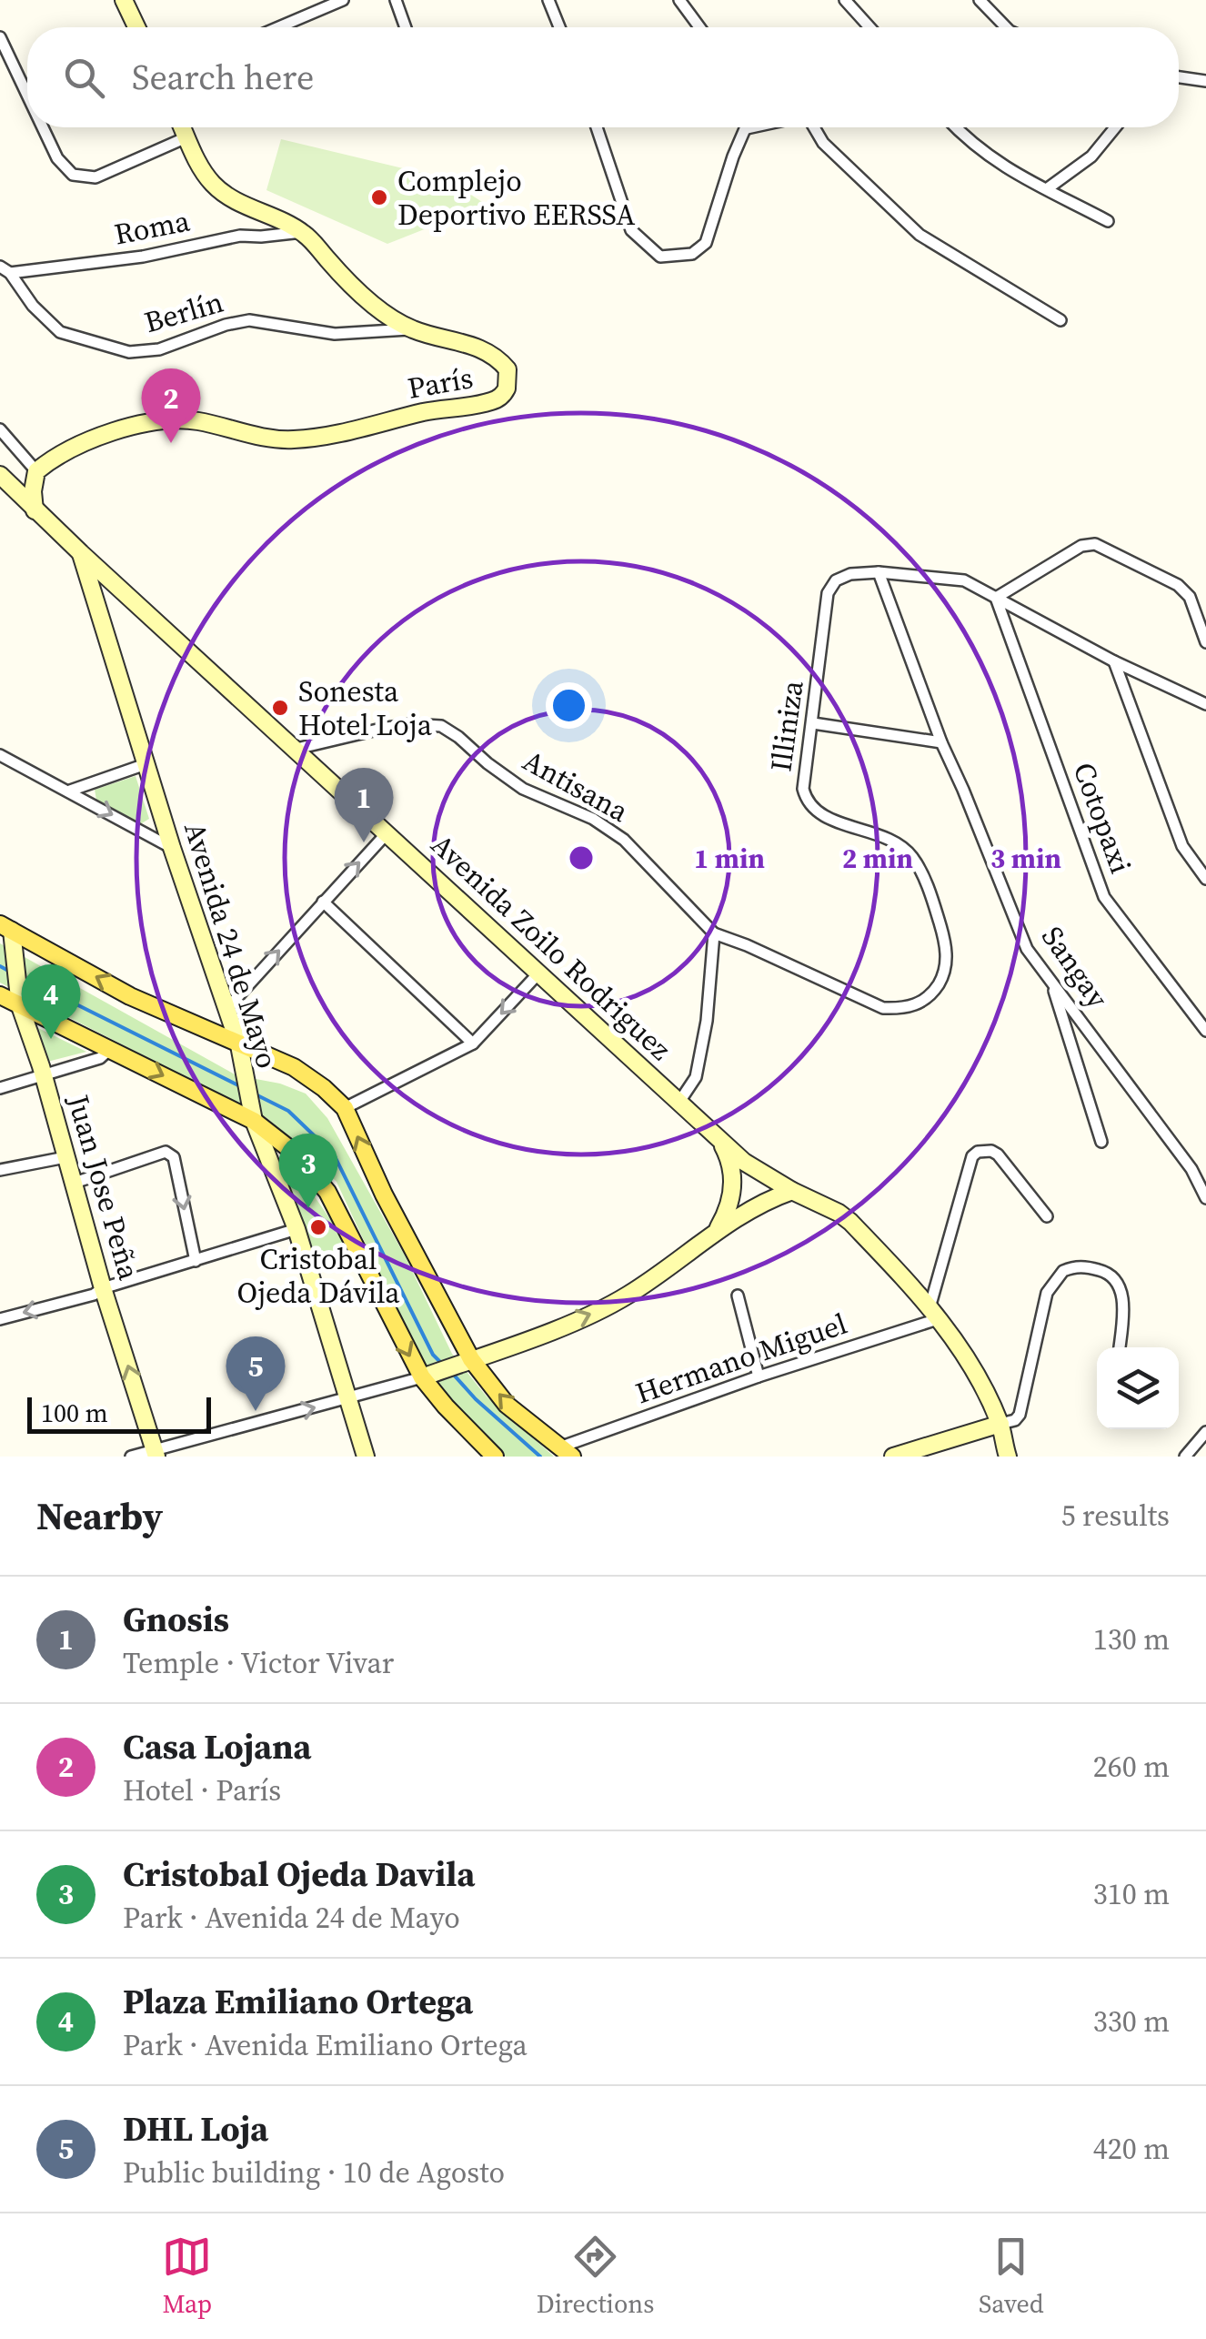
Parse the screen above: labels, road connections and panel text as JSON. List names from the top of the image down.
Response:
{
  "streets": {
    "street": [
      "Roma",
      "Berlín",
      "París",
      "Illiniza",
      "Antisana",
      "Cotopaxi",
      "Avenida 24 de Mayo",
      "Avenida Zoilo Rodriguez",
      "Sangay",
      "Juan Jose Peña",
      "Hermano Miguel"
    ]
  },
  "crossings": [
    ["Roma", "Berlín"],
    ["Roma", "París"],
    ["Berlín", "París"],
    ["Illiniza", "Antisana"],
    ["Illiniza", "Cotopaxi"],
    ["Illiniza", "Sangay"],
    ["Antisana", "Avenida Zoilo Rodriguez"],
    ["Avenida 24 de Mayo", "Avenida Zoilo Rodriguez"],
    ["Avenida Zoilo Rodriguez", "Hermano Miguel"]
  ],
  "places": ["Complejo Deportivo EERSSA", "Sonesta Hotel Loja", "Cristobal Ojeda Dávila"],
  "scale_bar": "100 m",
  "page": {
    "search": "Search here",
    "pins": [
      "2",
      "1",
      "4",
      "3",
      "5"
    ],
    "scale": "100 m",
    "heading": ["Nearby", "5 results"],
    "list": [
      {
        "mark": "1",
        "name": "Gnosis",
        "note": "Temple · Victor Vivar",
        "value": "130 m"
      },
      {
        "mark": "2",
        "name": "Casa Lojana",
        "note": "Hotel · París",
        "value": "260 m"
      },
      {
        "mark": "3",
        "name": "Cristobal Ojeda Davila",
        "note": "Park · Avenida 24 de Mayo",
        "value": "310 m"
      },
      {
        "mark": "4",
        "name": "Plaza Emiliano Ortega",
        "note": "Park · Avenida Emiliano Ortega",
        "value": "330 m"
      },
      {
        "mark": "5",
        "name": "DHL Loja",
        "note": "Public building · 10 de Agosto",
        "value": "420 m"
      }
    ],
    "nav": ["Map", "Directions", "Saved"]
  },
  "rings": ["1 min", "2 min", "3 min"]
}
